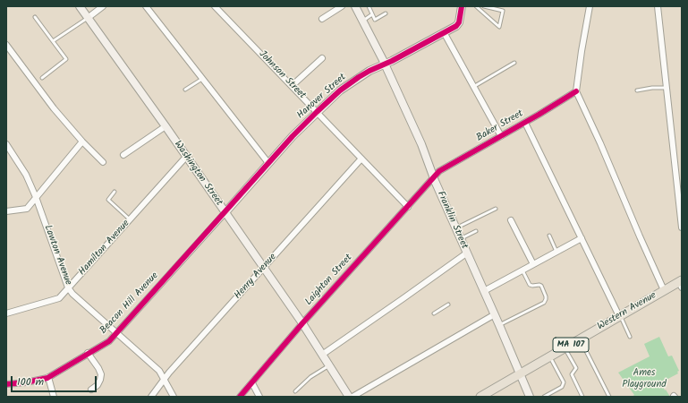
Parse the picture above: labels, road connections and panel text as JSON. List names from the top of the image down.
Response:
{
  "streets": {
    "main road": [
      "Hanover Street",
      "Washington Street",
      "Franklin Street",
      "Western Avenue",
      "MA 107"
    ],
    "street": [
      "Johnson Street",
      "Baker Street",
      "Hamilton Avenue",
      "Lawton Avenue",
      "Henry Avenue",
      "Laighton Street",
      "Beacon Hill Avenue"
    ]
  },
  "crossings": [
    ["Johnson Street", "Hanover Street"],
    ["Johnson Street", "Henry Avenue"],
    ["Johnson Street", "Laighton Street"],
    ["Hanover Street", "Washington Street"],
    ["Hanover Street", "Franklin Street"],
    ["Hanover Street", "Beacon Hill Avenue"],
    ["Baker Street", "Franklin Street"],
    ["Baker Street", "Laighton Street"],
    ["Washington Street", "Hamilton Avenue"],
    ["Washington Street", "Henry Avenue"],
    ["Washington Street", "Laighton Street"],
    ["Washington Street", "Beacon Hill Avenue"],
    ["Franklin Street", "Laighton Street"],
    ["Franklin Street", "Western Avenue"],
    ["Hamilton Avenue", "Lawton Avenue"],
    ["Lawton Avenue", "Henry Avenue"],
    ["Lawton Avenue", "Beacon Hill Avenue"]
  ],
  "parks": ["Ames Playground"],
  "scale_bar": "100 m"
}
